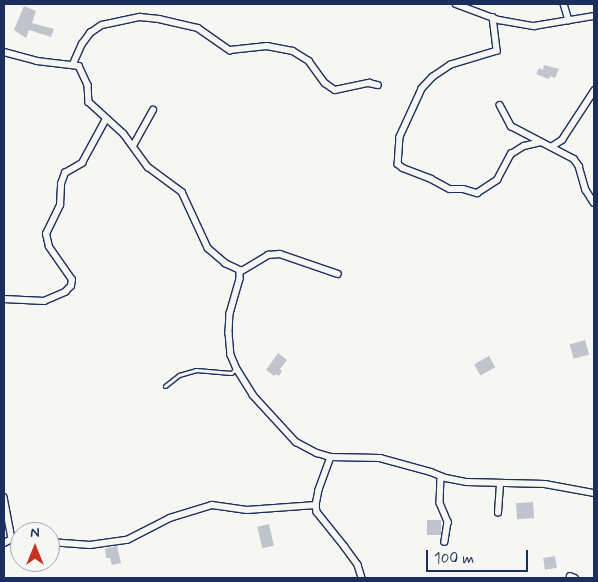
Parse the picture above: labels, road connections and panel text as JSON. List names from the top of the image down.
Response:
{
  "scale_bar": "100 m",
  "north": "top"
}
